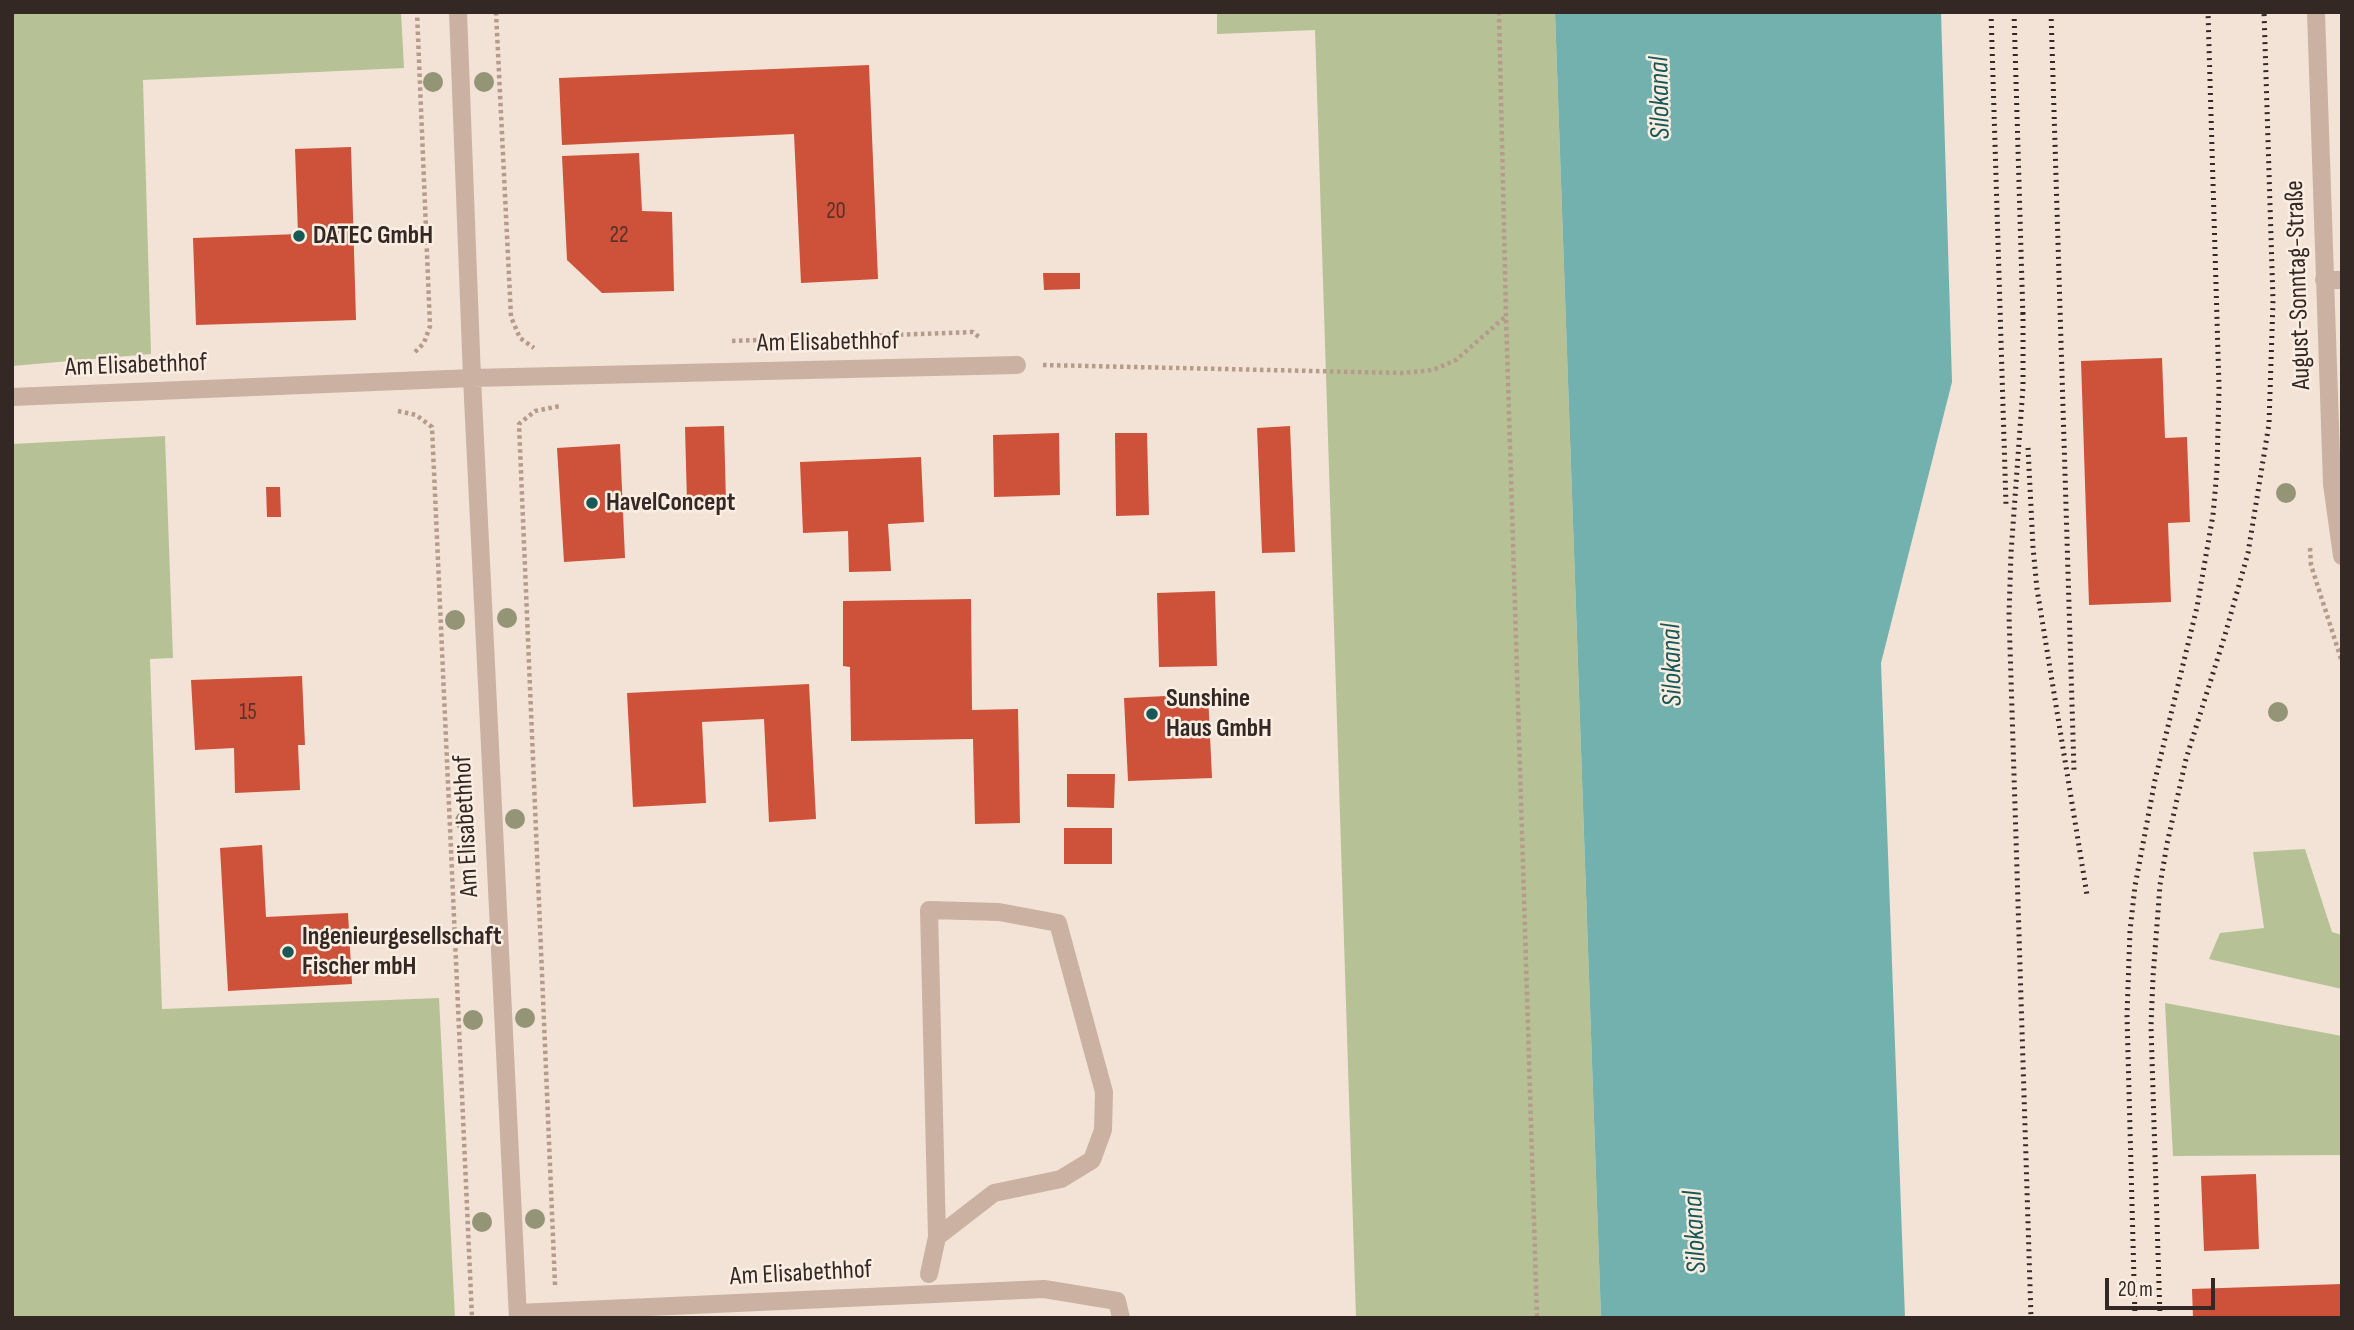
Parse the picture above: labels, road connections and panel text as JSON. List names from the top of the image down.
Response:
{
  "streets": {
    "street": ["August-Sonntag-Straße", "Am Elisabethhof"]
  },
  "water": ["Silokanal"],
  "places": [
    "DATEC GmbH",
    "HavelConcept",
    "Sunshine Haus GmbH",
    "Ingenieurgesellschaft Fischer mbH"
  ],
  "house_numbers": ["20", "22", "15"],
  "scale_bar": "20 m"
}
